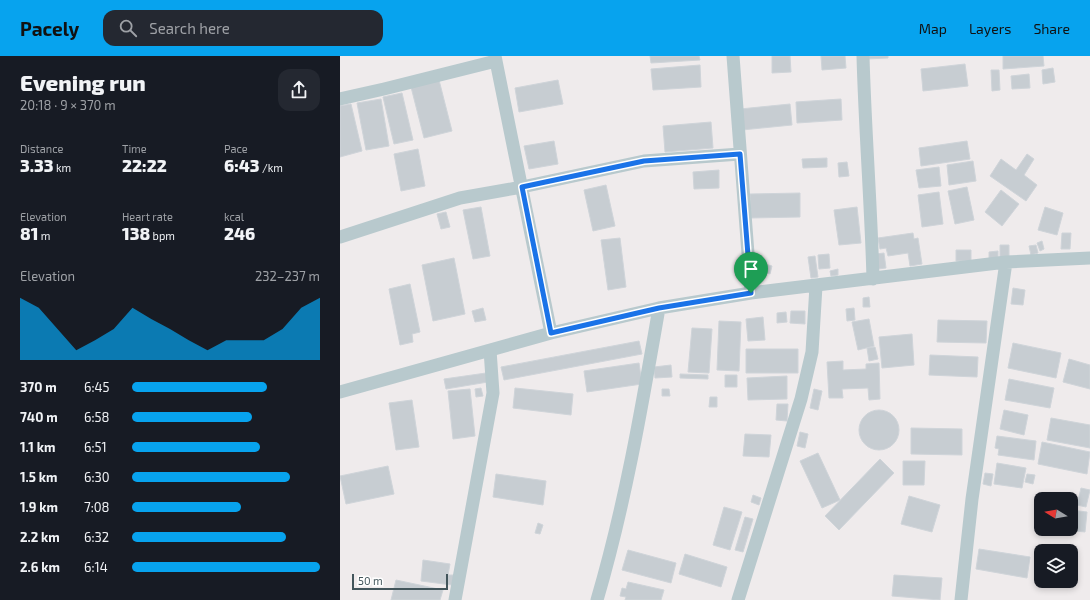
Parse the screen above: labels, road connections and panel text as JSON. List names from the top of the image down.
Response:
{
  "scale_bar": "50 m",
  "north": "left",
  "page": {
    "header": "Pacely",
    "search": "Search here",
    "nav": ["Map", "Layers", "Share"],
    "heading": ["Evening run", "20:18 · 9 × 370 m"],
    "stats": [
      ["Distance", "3.33 km"],
      ["Time", "22:22"],
      ["Pace", "6:43 /km"],
      ["Elevation", "81 m"],
      ["Heart rate", "138 bpm"],
      ["kcal", "246"]
    ],
    "chart": ["Elevation", "232–237 m"],
    "list": [
      {
        "name": "370 m",
        "note": "6:45"
      },
      {
        "name": "740 m",
        "note": "6:58"
      },
      {
        "name": "1.1 km",
        "note": "6:51"
      },
      {
        "name": "1.5 km",
        "note": "6:30"
      },
      {
        "name": "1.9 km",
        "note": "7:08"
      },
      {
        "name": "2.2 km",
        "note": "6:32"
      },
      {
        "name": "2.6 km",
        "note": "6:14"
      }
    ],
    "scale": "50 m"
  }
}
